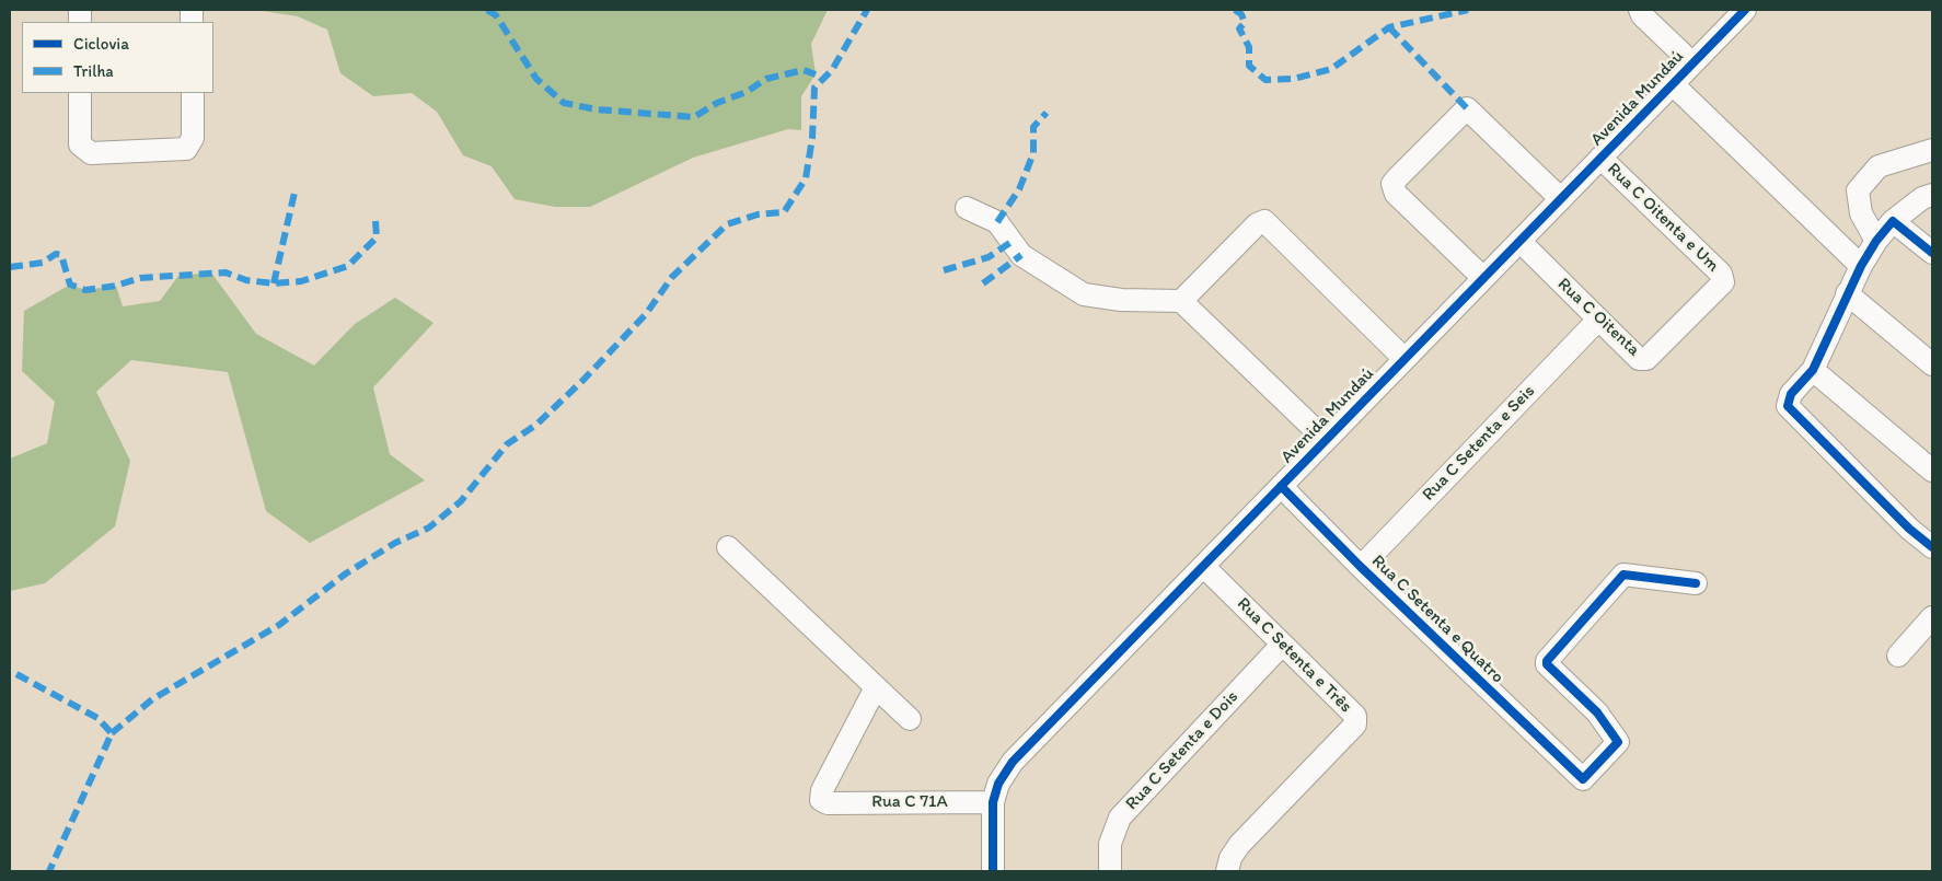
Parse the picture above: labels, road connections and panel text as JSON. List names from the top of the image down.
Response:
{
  "streets": {
    "street": [
      "Avenida Mundaú",
      "Rua C Oitenta e Um",
      "Rua C Oitenta",
      "Rua C Setenta e Seis",
      "Rua C Setenta e Quatro",
      "Rua C Setenta e Três",
      "Rua C Setenta e Dois",
      "Rua C 71A"
    ]
  },
  "crossings": [
    ["Avenida Mundaú", "Rua C Oitenta e Um"],
    ["Avenida Mundaú", "Rua C Oitenta"],
    ["Avenida Mundaú", "Rua C Setenta e Quatro"],
    ["Avenida Mundaú", "Rua C Setenta e Três"],
    ["Avenida Mundaú", "Rua C 71A"],
    ["Rua C Oitenta e Um", "Rua C Oitenta"],
    ["Rua C Oitenta", "Rua C Setenta e Seis"],
    ["Rua C Setenta e Seis", "Rua C Setenta e Quatro"],
    ["Rua C Setenta e Três", "Rua C Setenta e Dois"]
  ],
  "legend": ["Ciclovia", "Trilha"]
}
